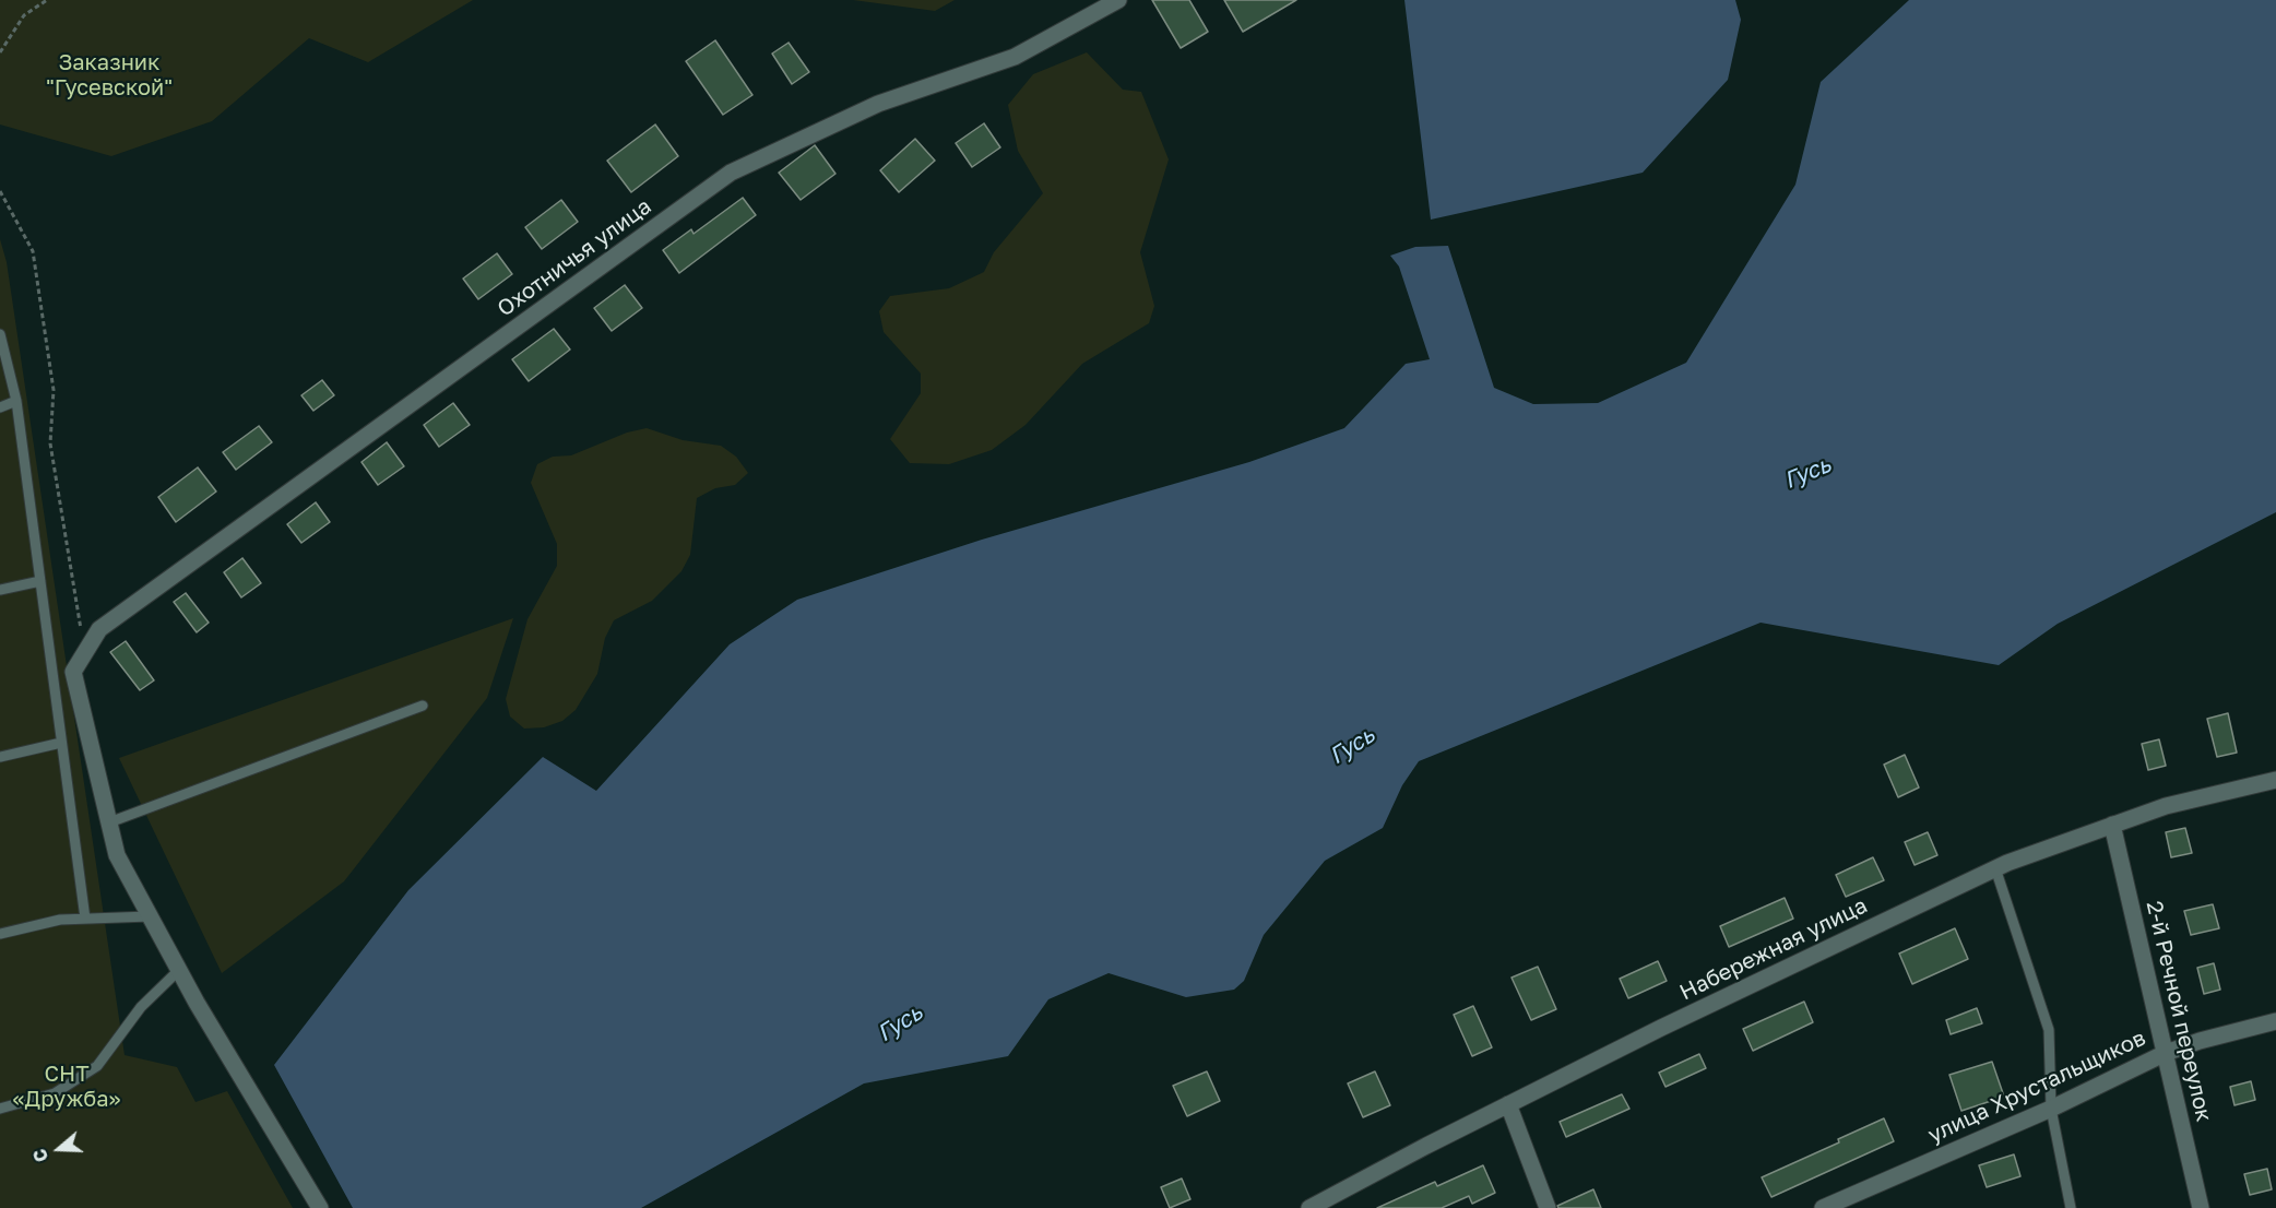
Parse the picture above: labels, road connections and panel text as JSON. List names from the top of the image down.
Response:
{
  "streets": {
    "street": [
      "Охотничья улица",
      "Набережная улица",
      "2-й Речной переулок",
      "улица Хрустальщиков"
    ]
  },
  "crossings": [
    ["Набережная улица", "2-й Речной переулок"],
    ["2-й Речной переулок", "улица Хрустальщиков"]
  ],
  "water": ["Гусь"],
  "parks": ["Заказник \"Гусевской\"", "СНТ «Дружба»"],
  "north": "left"
}
